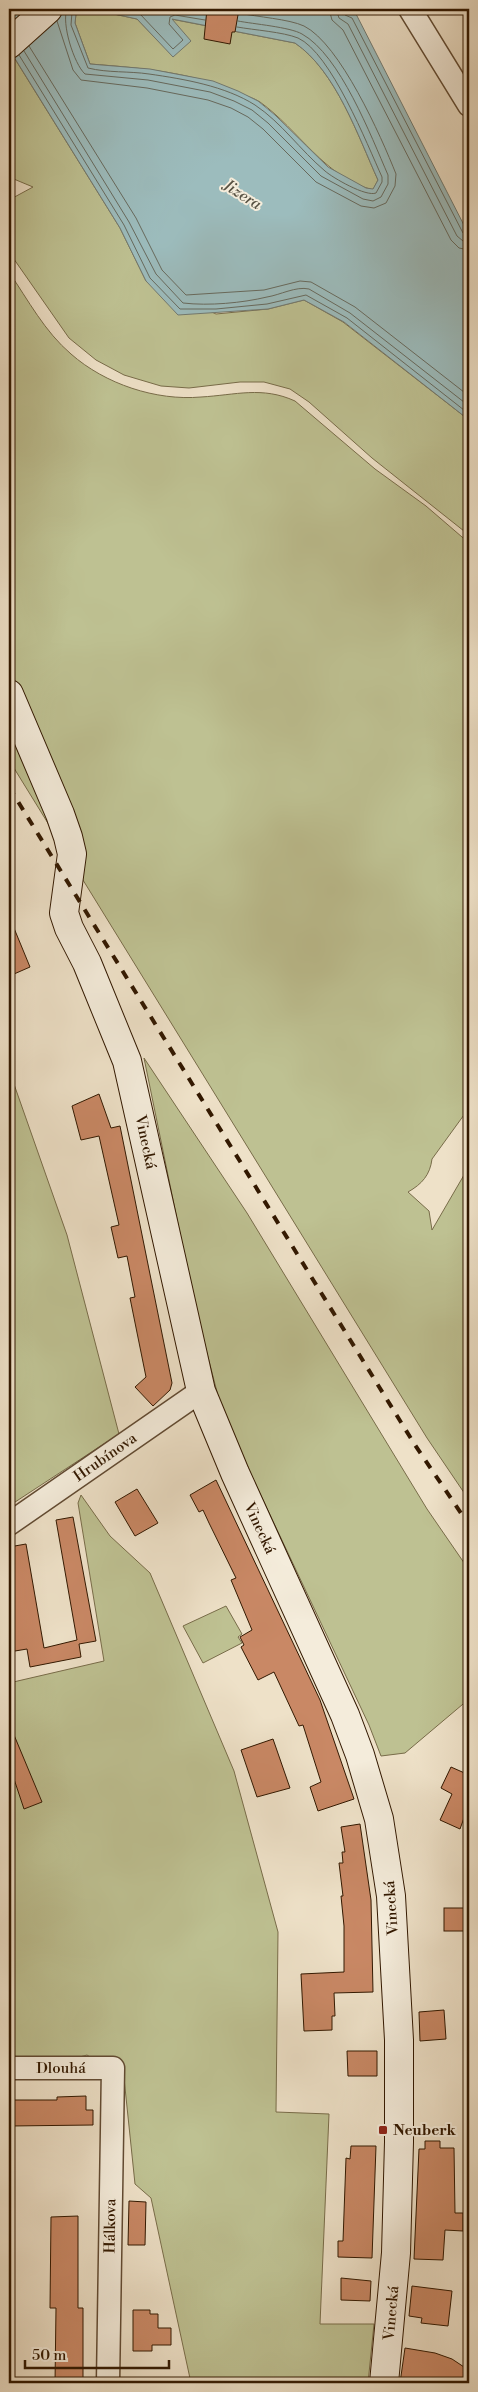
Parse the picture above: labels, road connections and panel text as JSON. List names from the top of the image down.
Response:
{
  "streets": {
    "street": [
      "Vinecká",
      "Hrubínova",
      "Dlouhá",
      "Hálkova"
    ]
  },
  "crossings": [
    ["Vinecká", "Hrubínova"],
    ["Dlouhá", "Hálkova"]
  ],
  "water": ["Jizera"],
  "places": {
    "transit": ["Neuberk"]
  },
  "scale_bar": "50 m"
}
